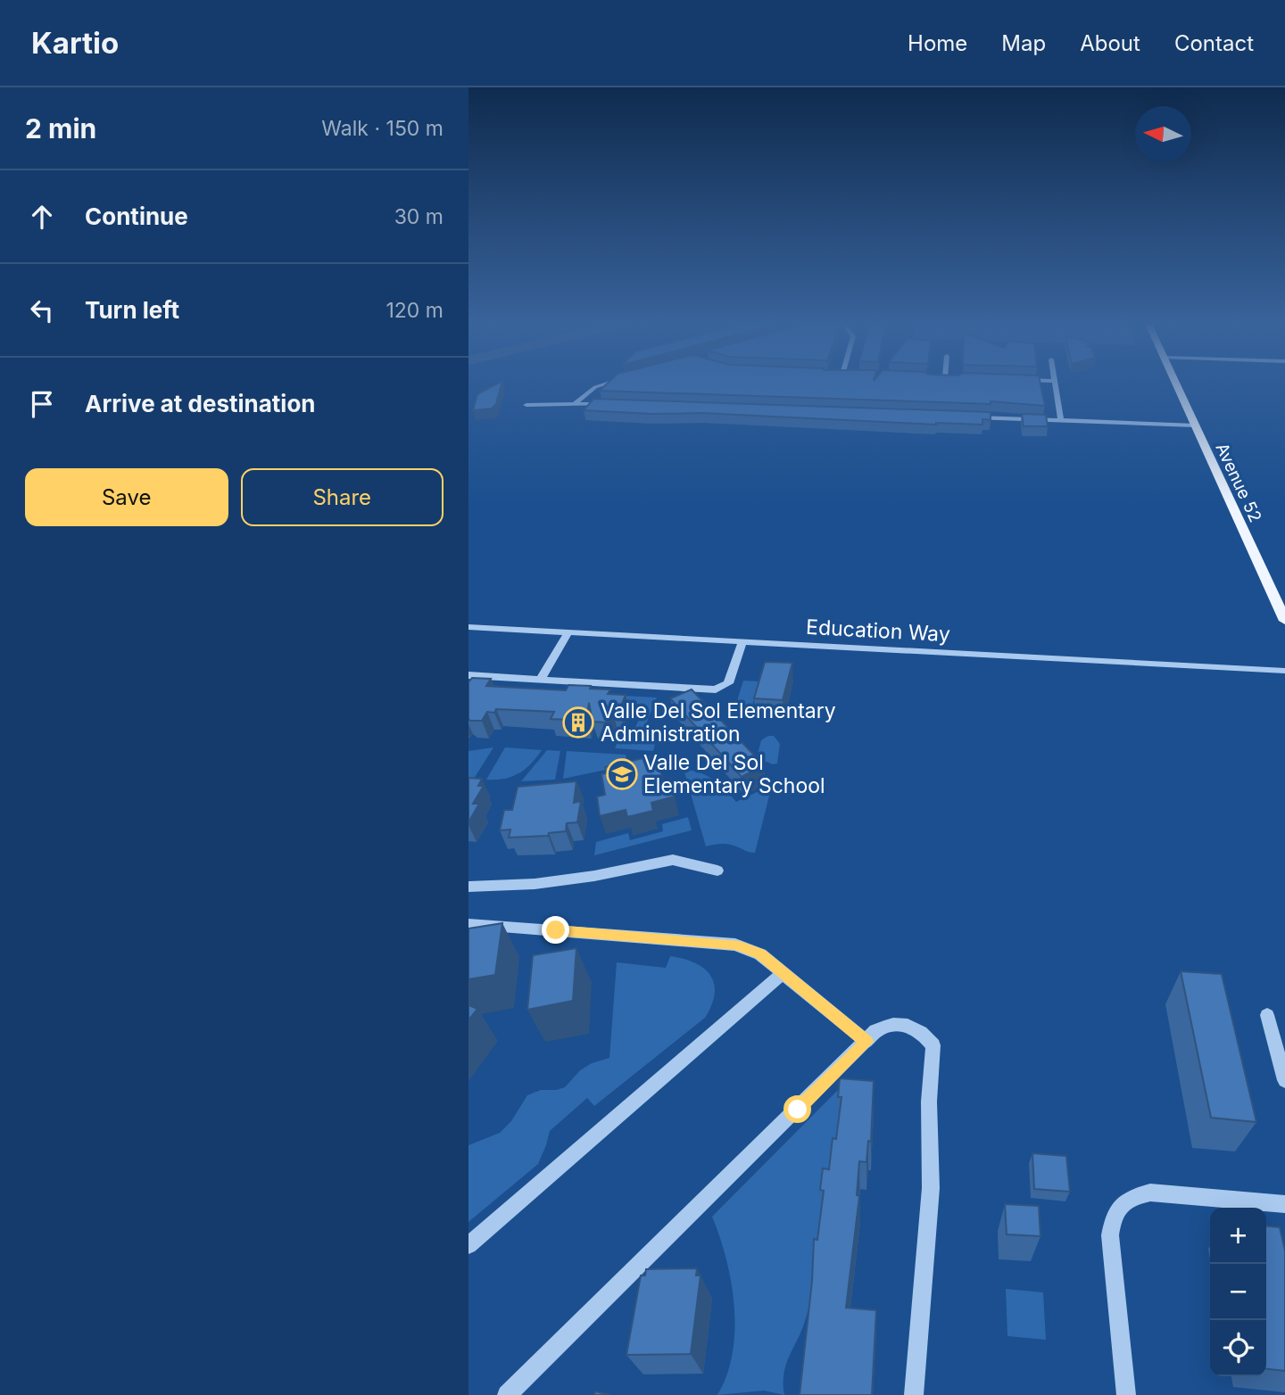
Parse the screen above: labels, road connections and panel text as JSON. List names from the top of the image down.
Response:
{
  "streets": {
    "main road": ["Avenue 52"],
    "street": ["Education Way"]
  },
  "places": {
    "building": ["Valle Del Sol Elementary Administration"],
    "school or university": ["Valle Del Sol Elementary School"]
  },
  "north": "left",
  "page": {
    "header": "Kartio",
    "nav": [
      "Home",
      "Map",
      "About",
      "Contact"
    ],
    "heading": ["2 min", "Walk · 150 m"],
    "list": [
      ["Continue", "30 m"],
      ["Turn left", "120 m"],
      "Arrive at destination"
    ],
    "buttons": ["Save", "Share"],
    "map_buttons": ["+", "−"]
  }
}
